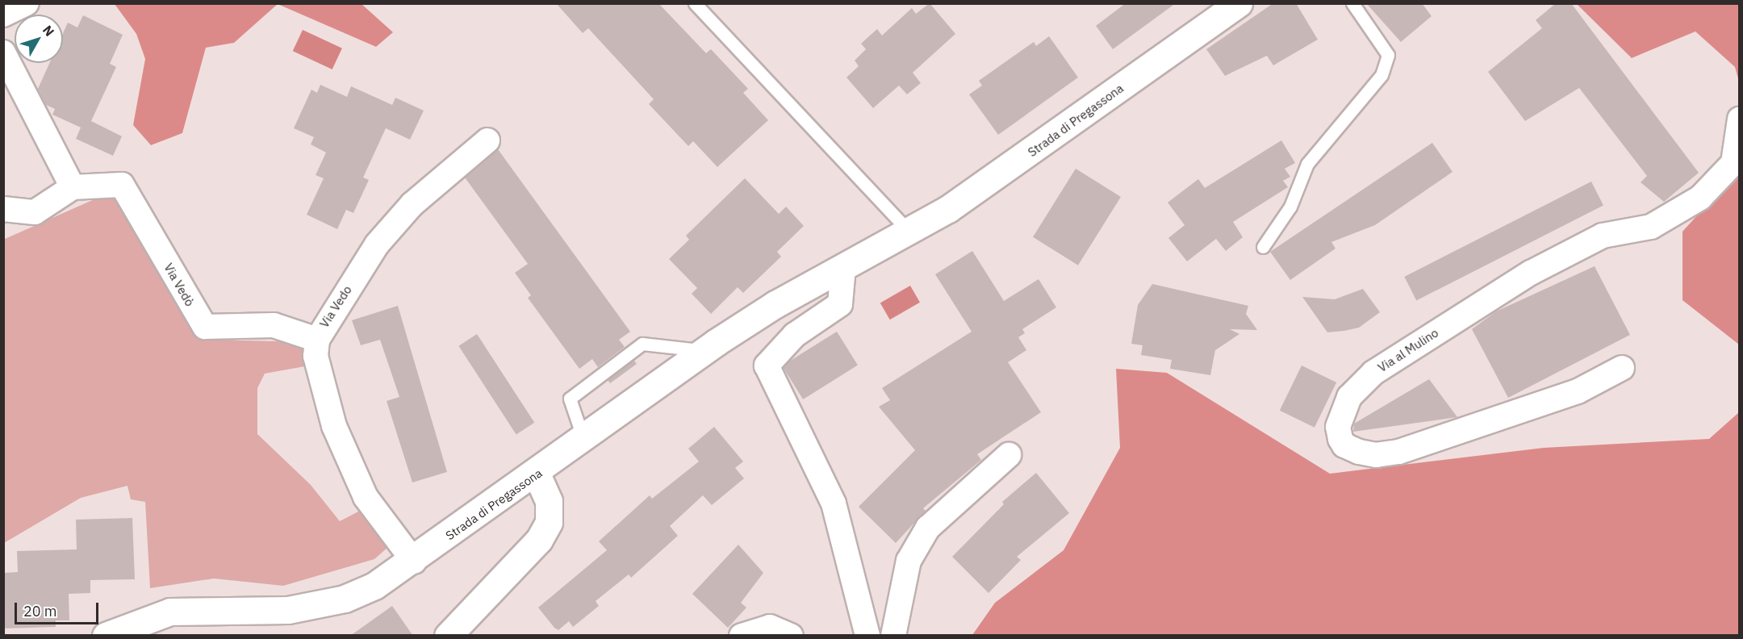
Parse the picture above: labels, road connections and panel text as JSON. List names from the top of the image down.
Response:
{
  "streets": {
    "street": [
      "Strada di Pregassona",
      "Via Vedò",
      "Via Vedo",
      "Via al Mulino"
    ]
  },
  "crossings": [
    ["Strada di Pregassona", "Via Vedo"],
    ["Via Vedò", "Via Vedo"]
  ],
  "scale_bar": "20 m",
  "north": "top right"
}
